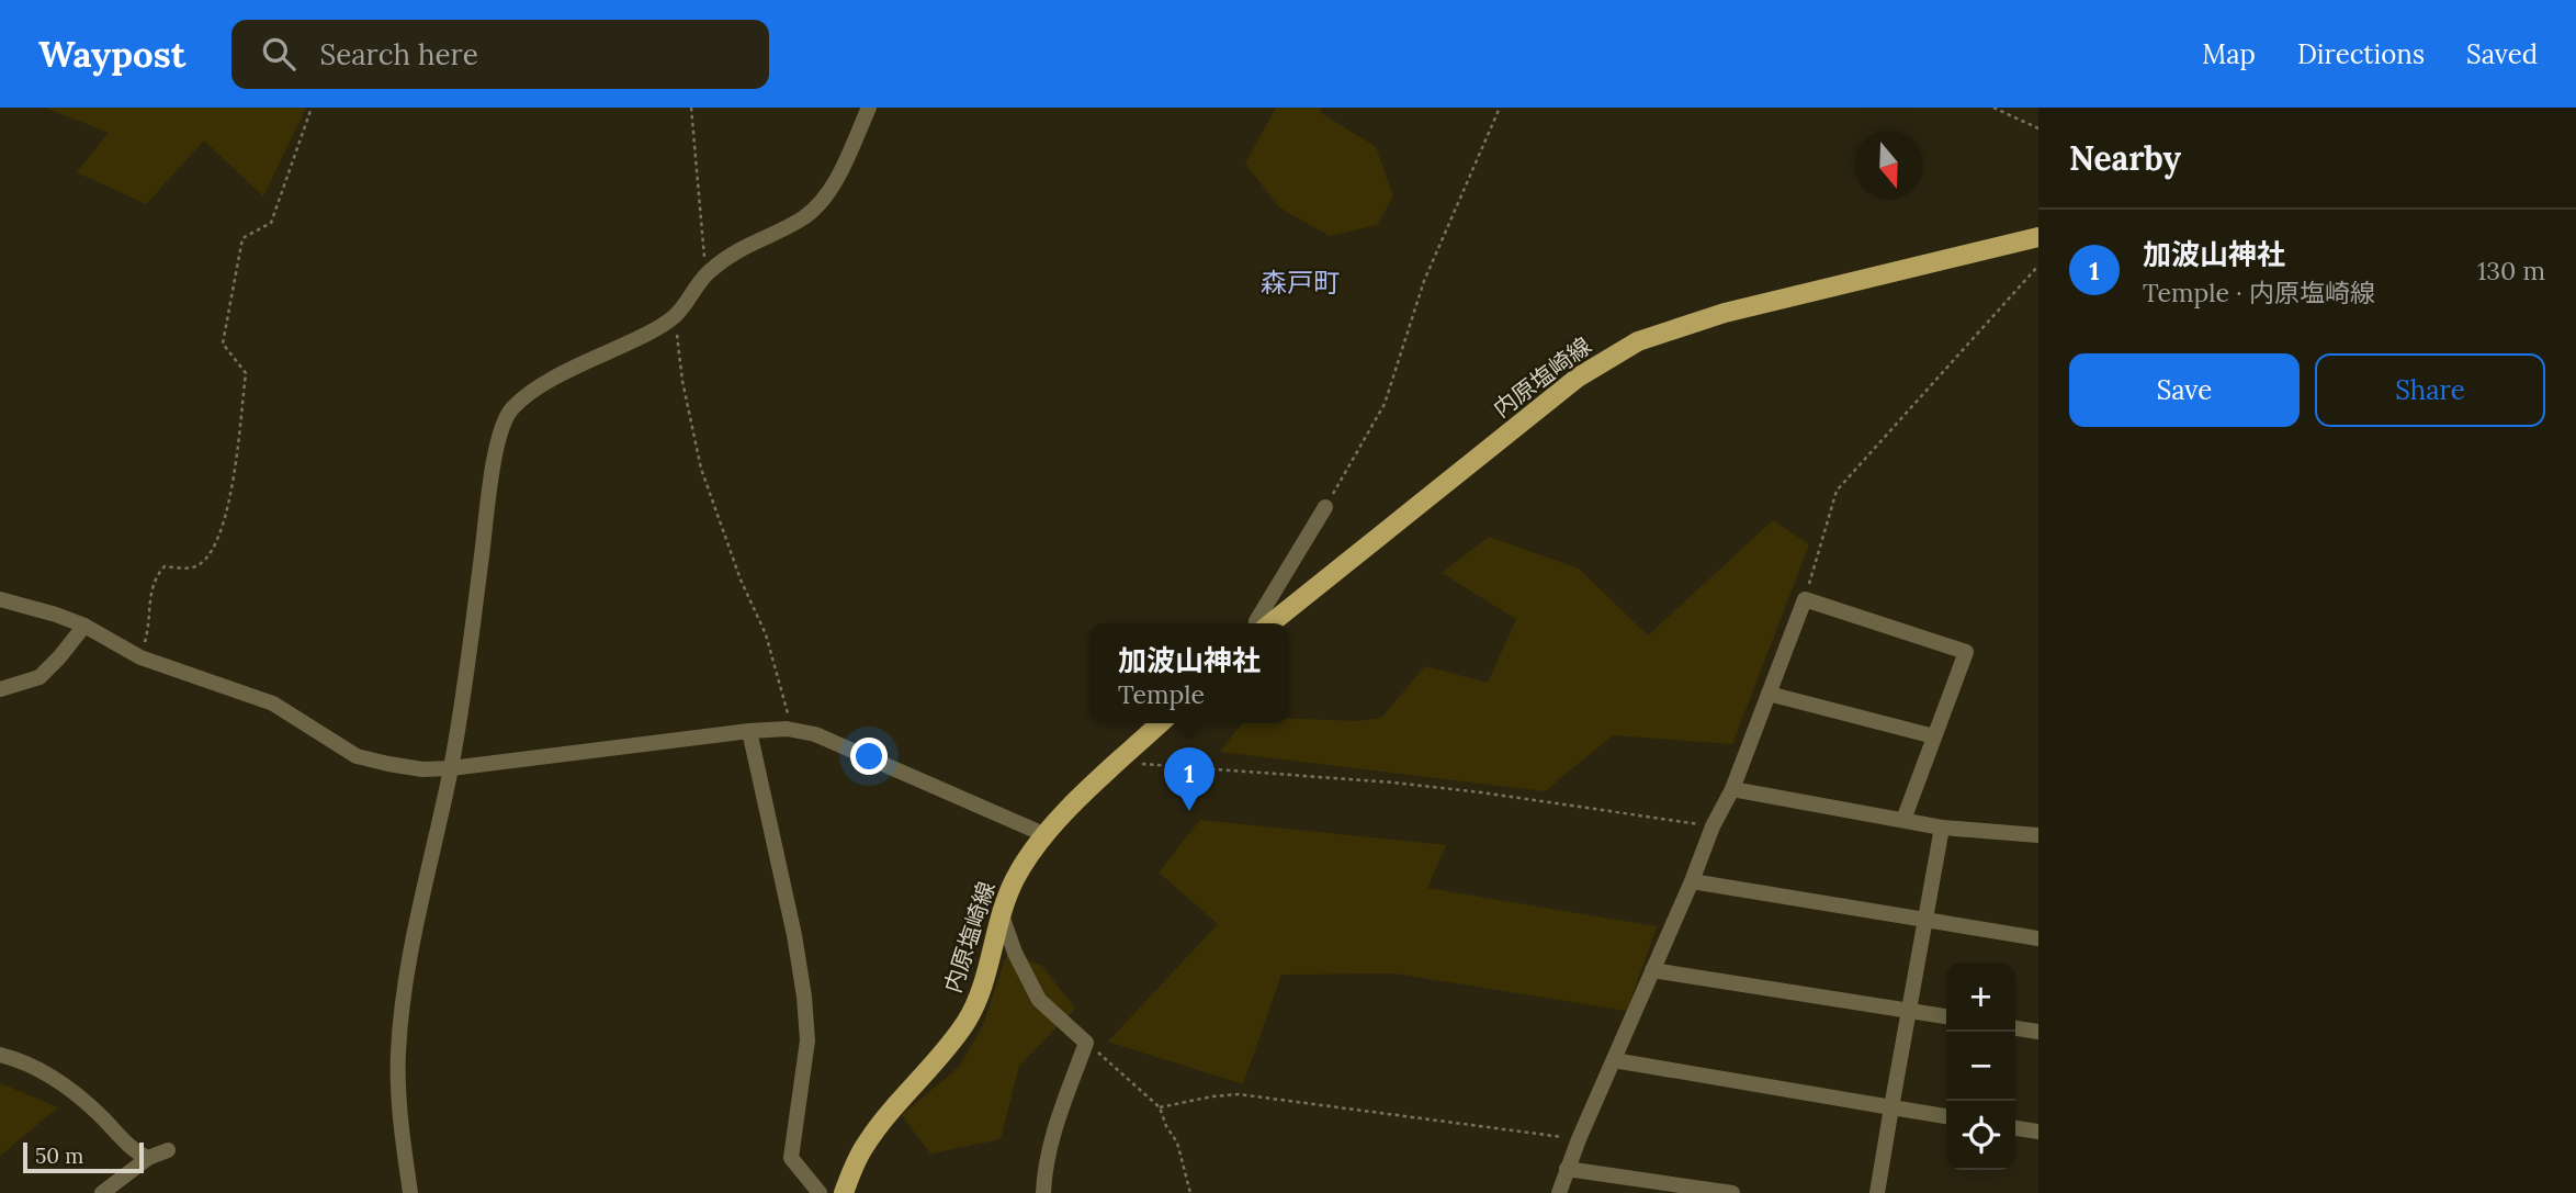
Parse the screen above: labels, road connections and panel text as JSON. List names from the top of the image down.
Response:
{
  "streets": {
    "main road": ["内原塩崎線"]
  },
  "districts": ["森戸町"],
  "scale_bar": "50 m",
  "north": "bottom",
  "page": {
    "header": "Waypost",
    "search": "Search here",
    "nav": ["Map", "Directions", "Saved"],
    "heading": "Nearby",
    "list": [
      {
        "mark": "1",
        "name": "加波山神社",
        "note": "Temple · 内原塩崎線",
        "value": "130 m"
      }
    ],
    "buttons": ["Save", "Share"],
    "popup": ["加波山神社", "Temple"],
    "pins": "1",
    "map_buttons": ["+", "−"],
    "scale": "50 m"
  }
}
